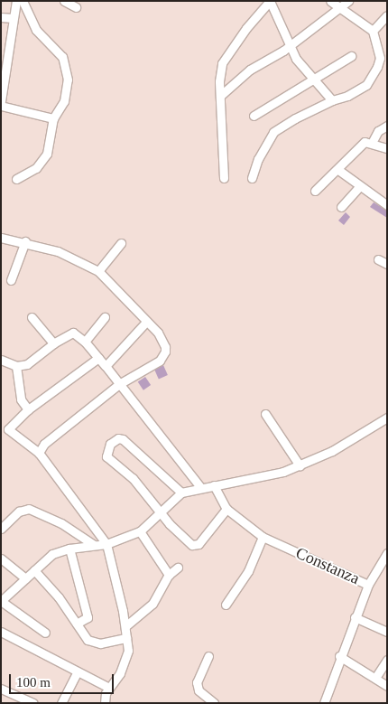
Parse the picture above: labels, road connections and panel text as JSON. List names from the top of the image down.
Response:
{
  "streets": {
    "street": ["Constanza"]
  },
  "scale_bar": "100 m"
}
